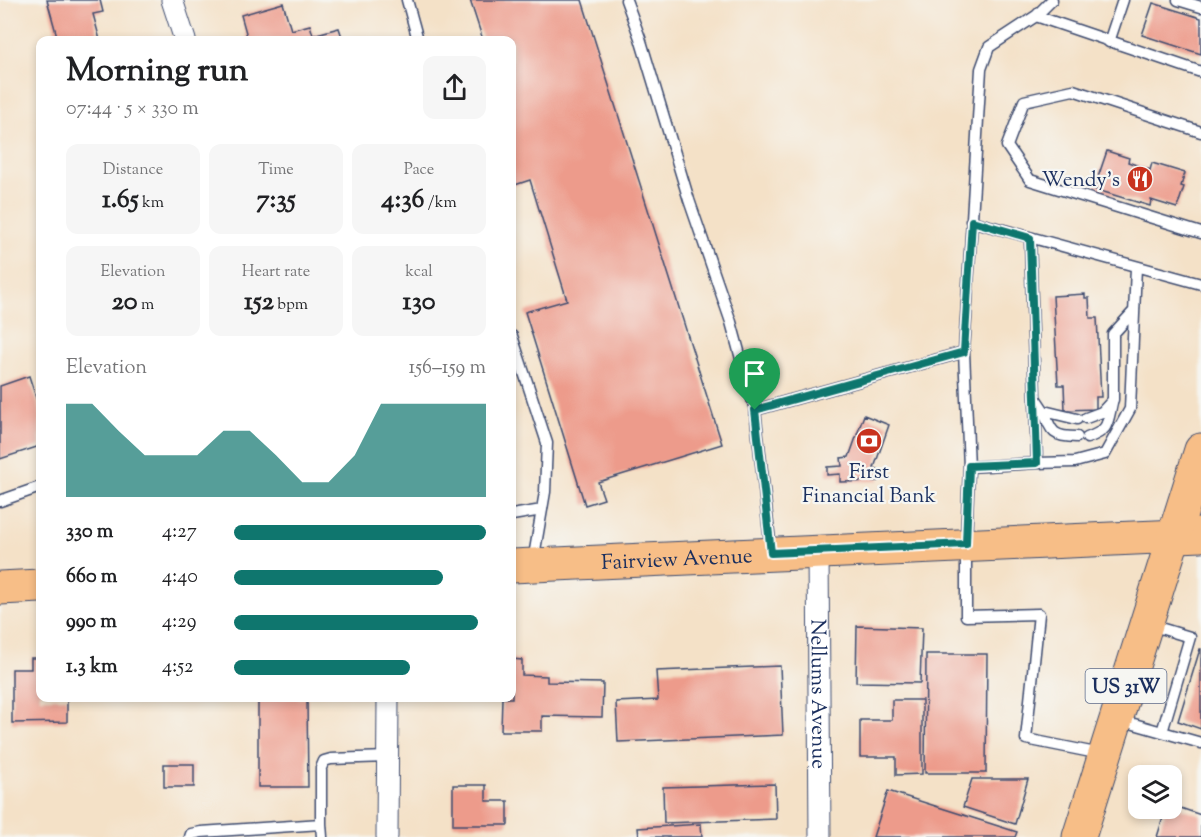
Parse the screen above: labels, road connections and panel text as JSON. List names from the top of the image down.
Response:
{
  "streets": {
    "main road": ["Fairview Avenue", "US 31W"],
    "street": ["Nellums Avenue"]
  },
  "crossings": [
    ["Fairview Avenue", "US 31W"],
    ["Fairview Avenue", "Nellums Avenue"]
  ],
  "places": {
    "restaurant": ["Wendy's"],
    "bank": ["First Financial Bank"]
  },
  "page": {
    "heading": ["Morning run", "07:44 · 5 × 330 m"],
    "stats": [
      ["Distance", "1.65 km"],
      ["Time", "7:35"],
      ["Pace", "4:36 /km"],
      ["Elevation", "20 m"],
      ["Heart rate", "152 bpm"],
      ["kcal", "130"]
    ],
    "chart": ["Elevation", "156–159 m"],
    "list": [
      {
        "name": "330 m",
        "note": "4:27"
      },
      {
        "name": "660 m",
        "note": "4:40"
      },
      {
        "name": "990 m",
        "note": "4:29"
      },
      {
        "name": "1.3 km",
        "note": "4:52"
      }
    ]
  }
}
